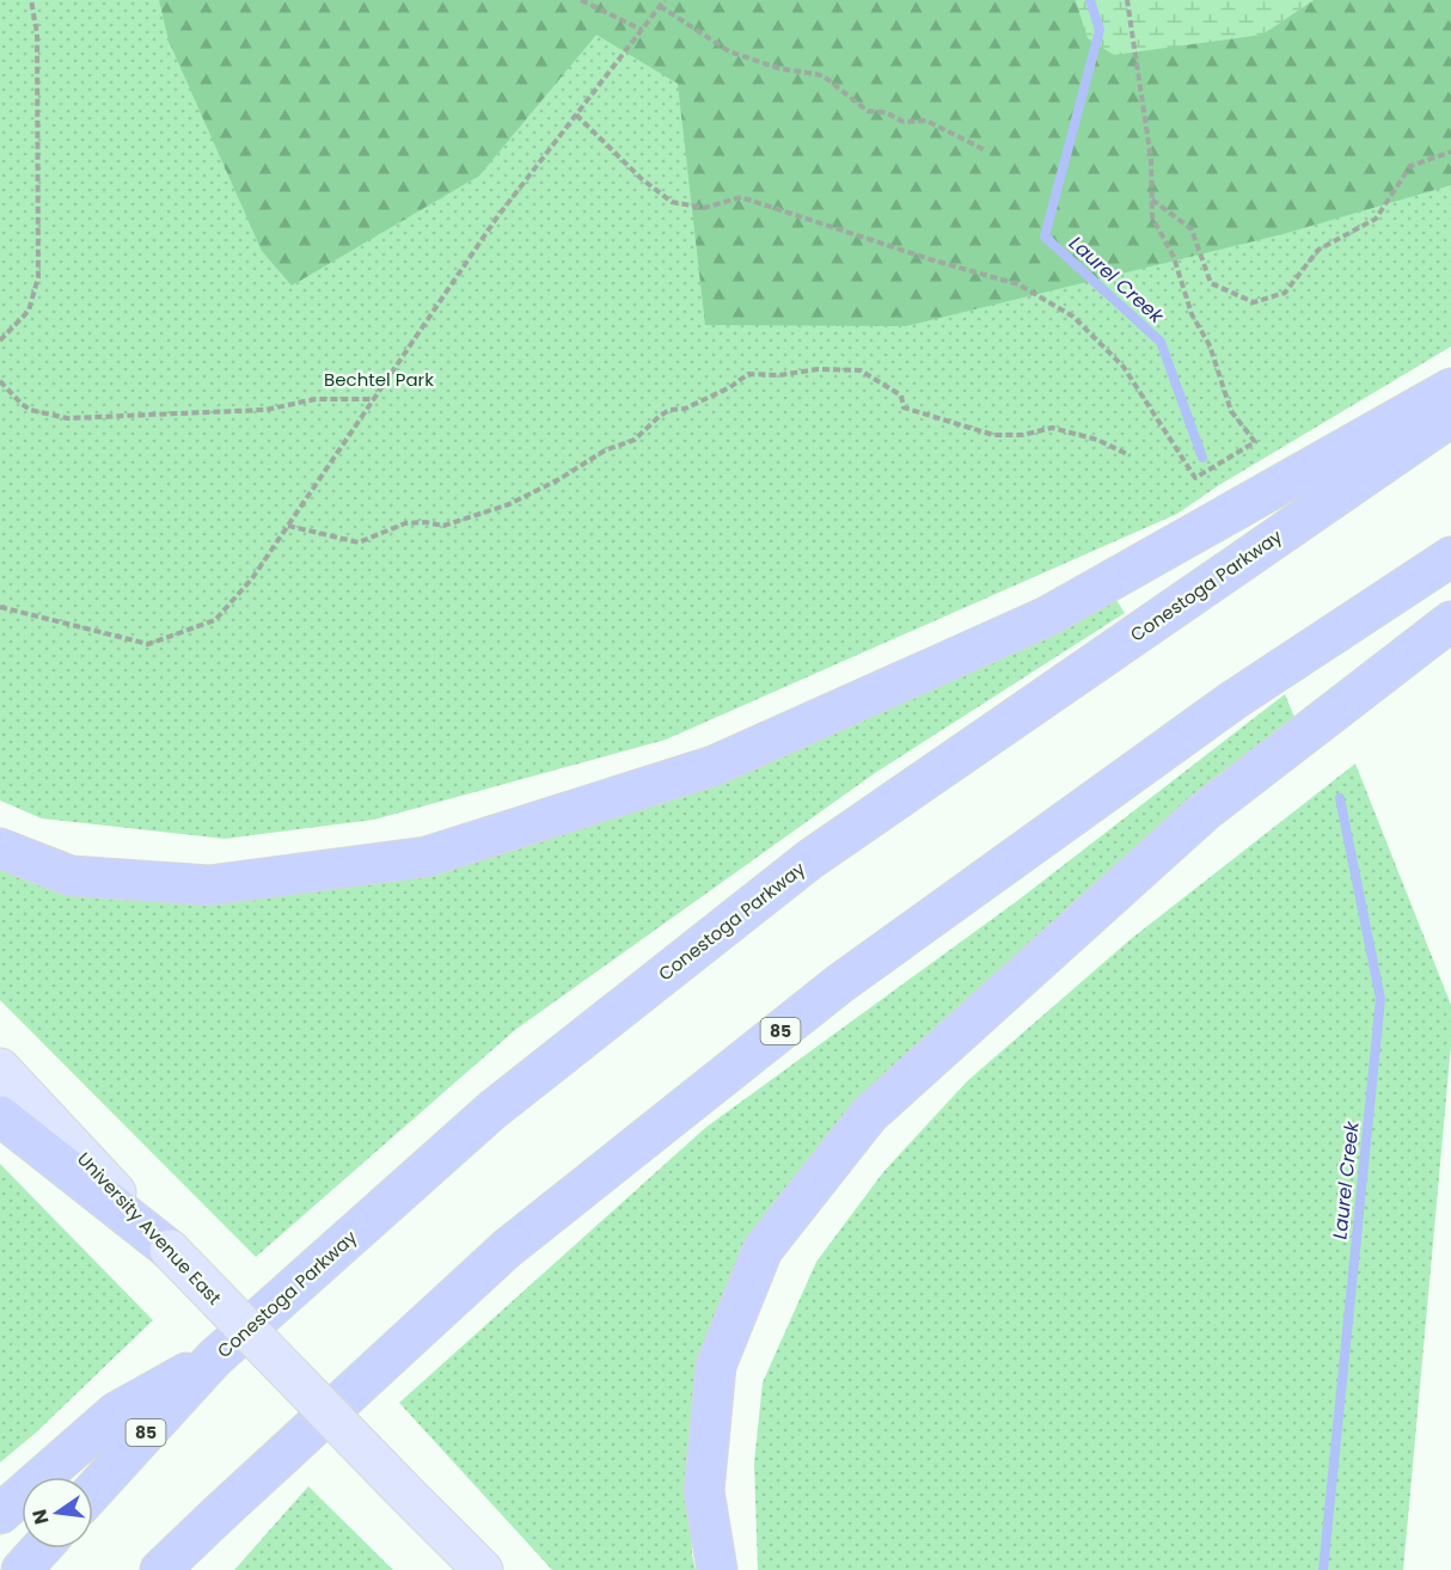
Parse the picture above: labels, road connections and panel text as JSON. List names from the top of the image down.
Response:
{
  "streets": {
    "highway": ["Conestoga Parkway", "85"],
    "main road": ["University Avenue East"]
  },
  "water": ["Laurel Creek"],
  "parks": ["Bechtel Park"],
  "north": "left"
}
